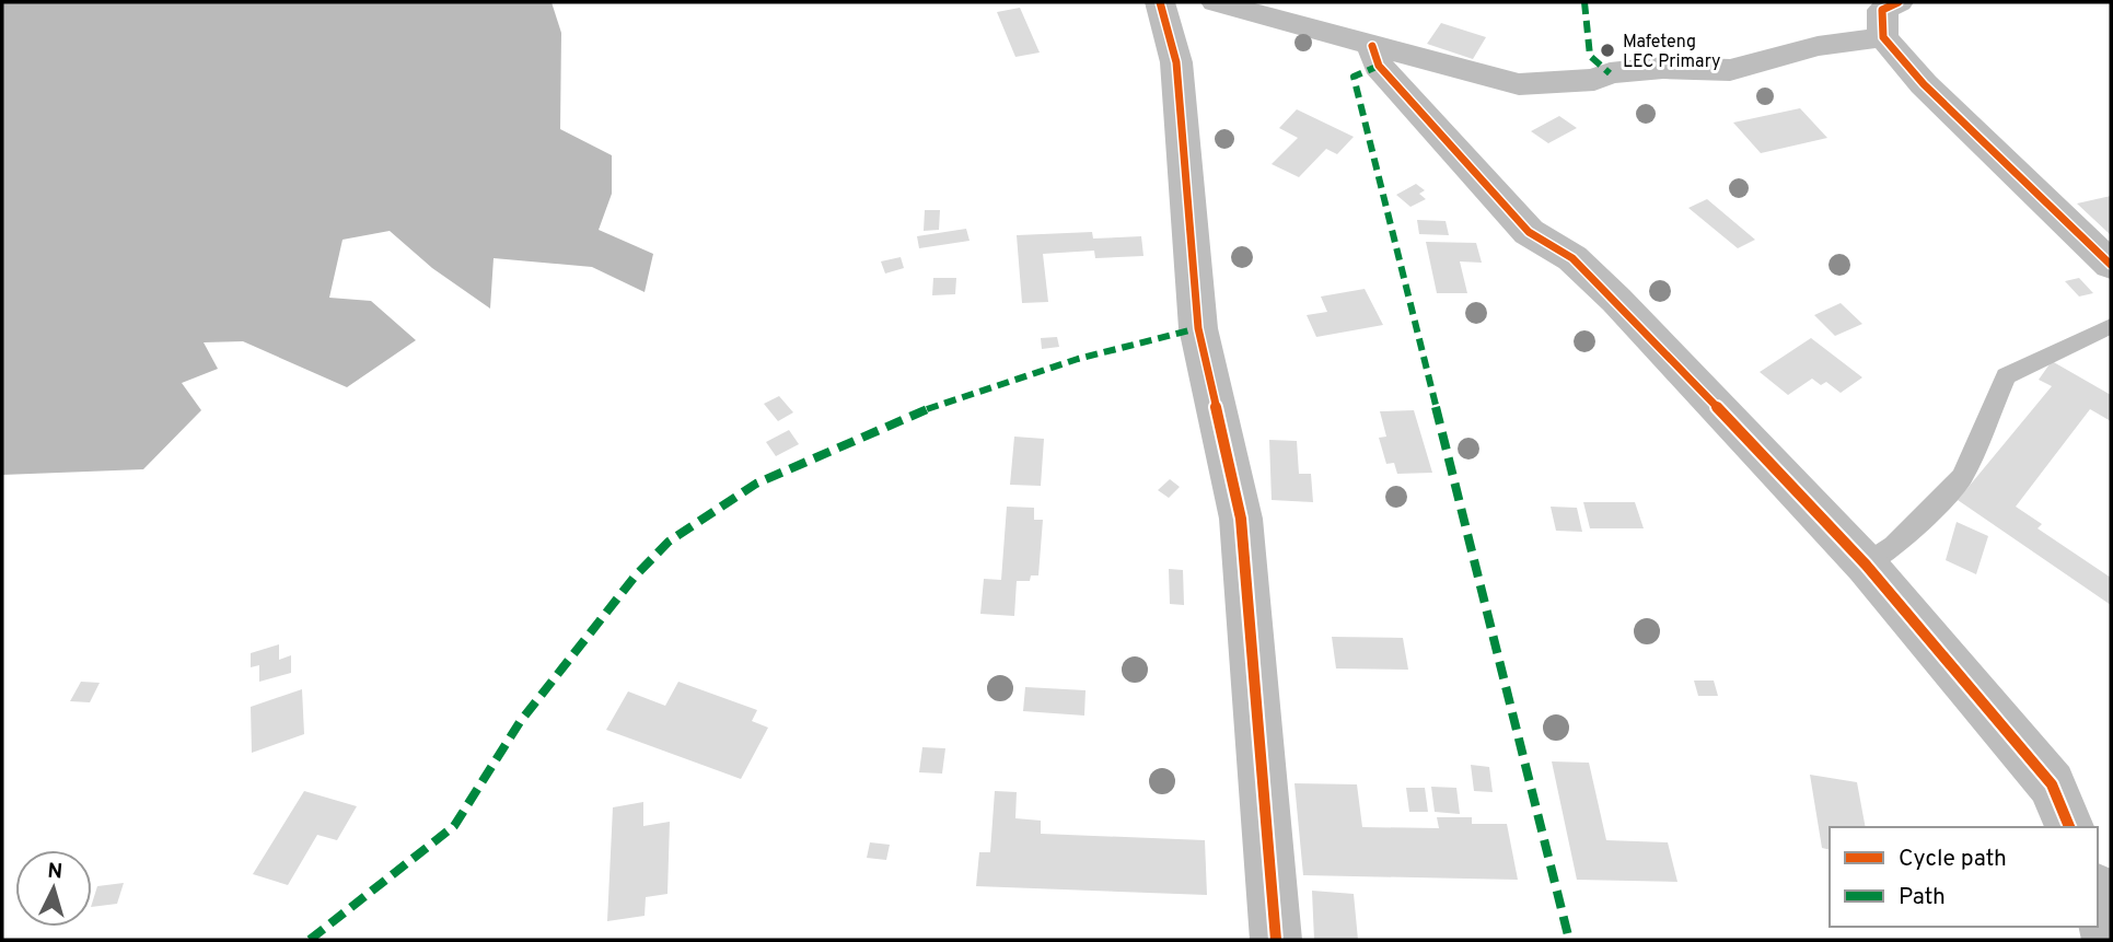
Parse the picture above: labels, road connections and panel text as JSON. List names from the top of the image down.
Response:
{
  "places": ["Mafeteng LEC Primary"],
  "legend": ["Cycle path", "Path"],
  "north": "top"
}
